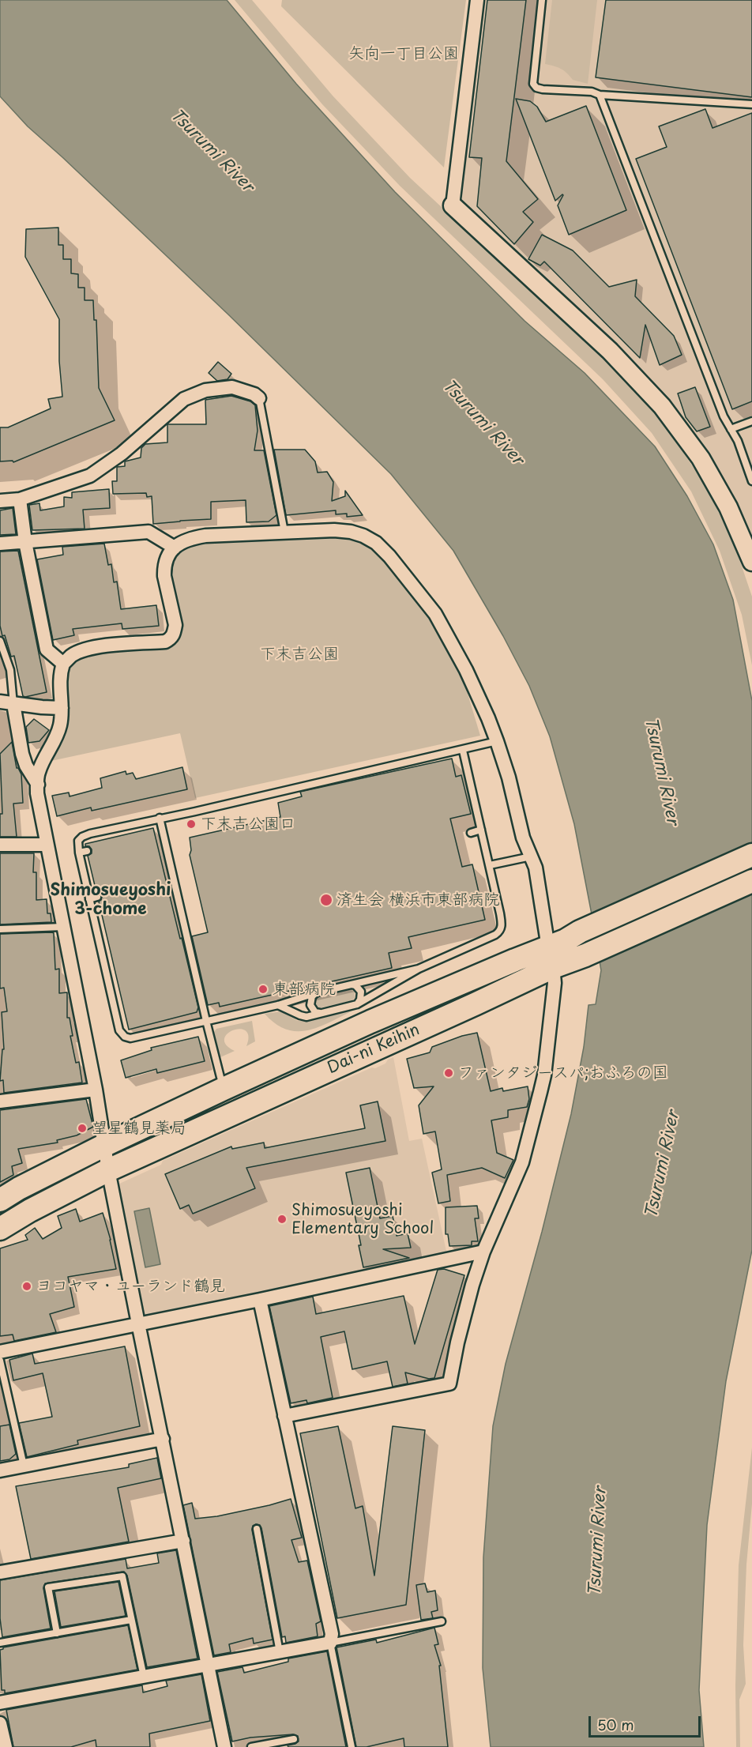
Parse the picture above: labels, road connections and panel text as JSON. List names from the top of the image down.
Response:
{
  "streets": {
    "highway": ["Dai-ni Keihin"]
  },
  "districts": ["Shimosueyoshi 3-chome"],
  "water": ["Tsurumi River"],
  "parks": ["矢向一丁目公園", "下末吉公園"],
  "places": [
    "下末吉公園口",
    "済生会 横浜市東部病院",
    "東部病院",
    "ファンタジースパ;おふろの国",
    "望星鶴見薬局",
    "Shimosueyoshi Elementary School",
    "ヨコヤマ・ユーランド鶴見"
  ],
  "scale_bar": "50 m"
}
